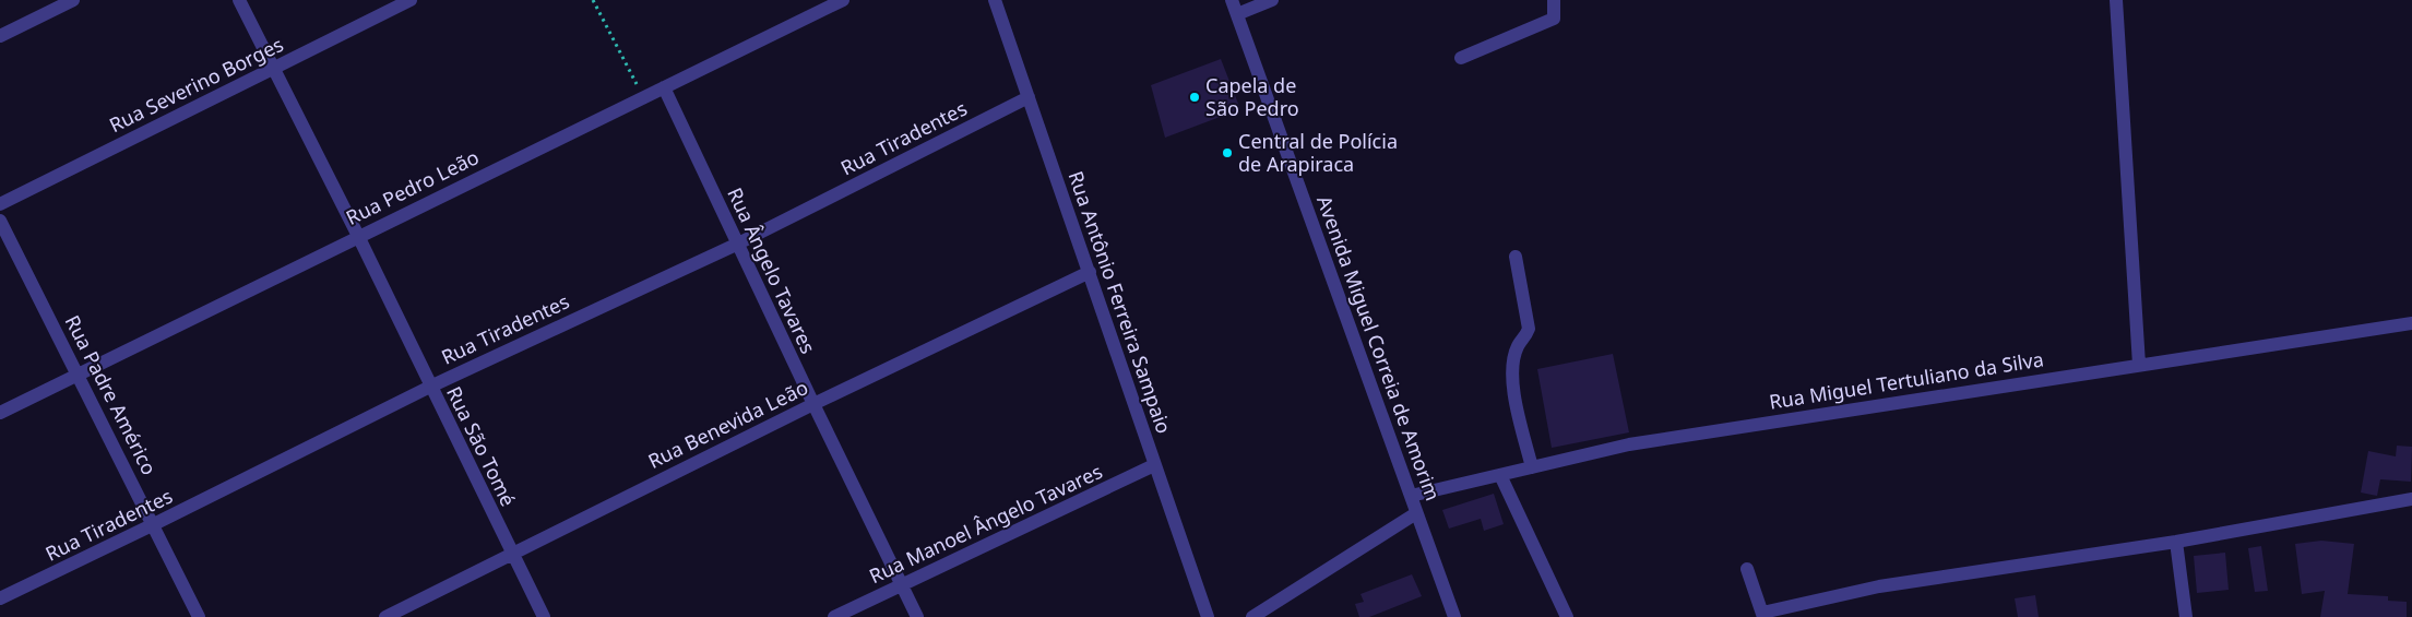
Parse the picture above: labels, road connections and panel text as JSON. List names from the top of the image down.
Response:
{
  "streets": {
    "street": [
      "Rua Severino Borges",
      "Rua Tiradentes",
      "Rua Pedro Leão",
      "Rua Ângelo Tavares",
      "Rua Antônio Ferreira Sampaio",
      "Avenida Miguel Correia de Amorim",
      "Rua Miguel Tertuliano da Silva",
      "Rua Padre Américo",
      "Rua Benevida Leão",
      "Rua São Tomé",
      "Rua Manoel Ângelo Tavares"
    ]
  },
  "crossings": [
    ["Rua Severino Borges", "Rua São Tomé"],
    ["Rua Tiradentes", "Rua Ângelo Tavares"],
    ["Rua Tiradentes", "Rua Antônio Ferreira Sampaio"],
    ["Rua Tiradentes", "Rua Padre Américo"],
    ["Rua Tiradentes", "Rua São Tomé"],
    ["Rua Pedro Leão", "Rua Ângelo Tavares"],
    ["Rua Pedro Leão", "Rua Padre Américo"],
    ["Rua Pedro Leão", "Rua São Tomé"],
    ["Rua Ângelo Tavares", "Rua Benevida Leão"],
    ["Rua Ângelo Tavares", "Rua Manoel Ângelo Tavares"],
    ["Rua Antônio Ferreira Sampaio", "Rua Benevida Leão"],
    ["Rua Antônio Ferreira Sampaio", "Rua Manoel Ângelo Tavares"],
    ["Avenida Miguel Correia de Amorim", "Rua Miguel Tertuliano da Silva"],
    ["Rua Benevida Leão", "Rua São Tomé"]
  ],
  "places": ["Capela de São Pedro", "Central de Polícia de Arapiraca"]
}
